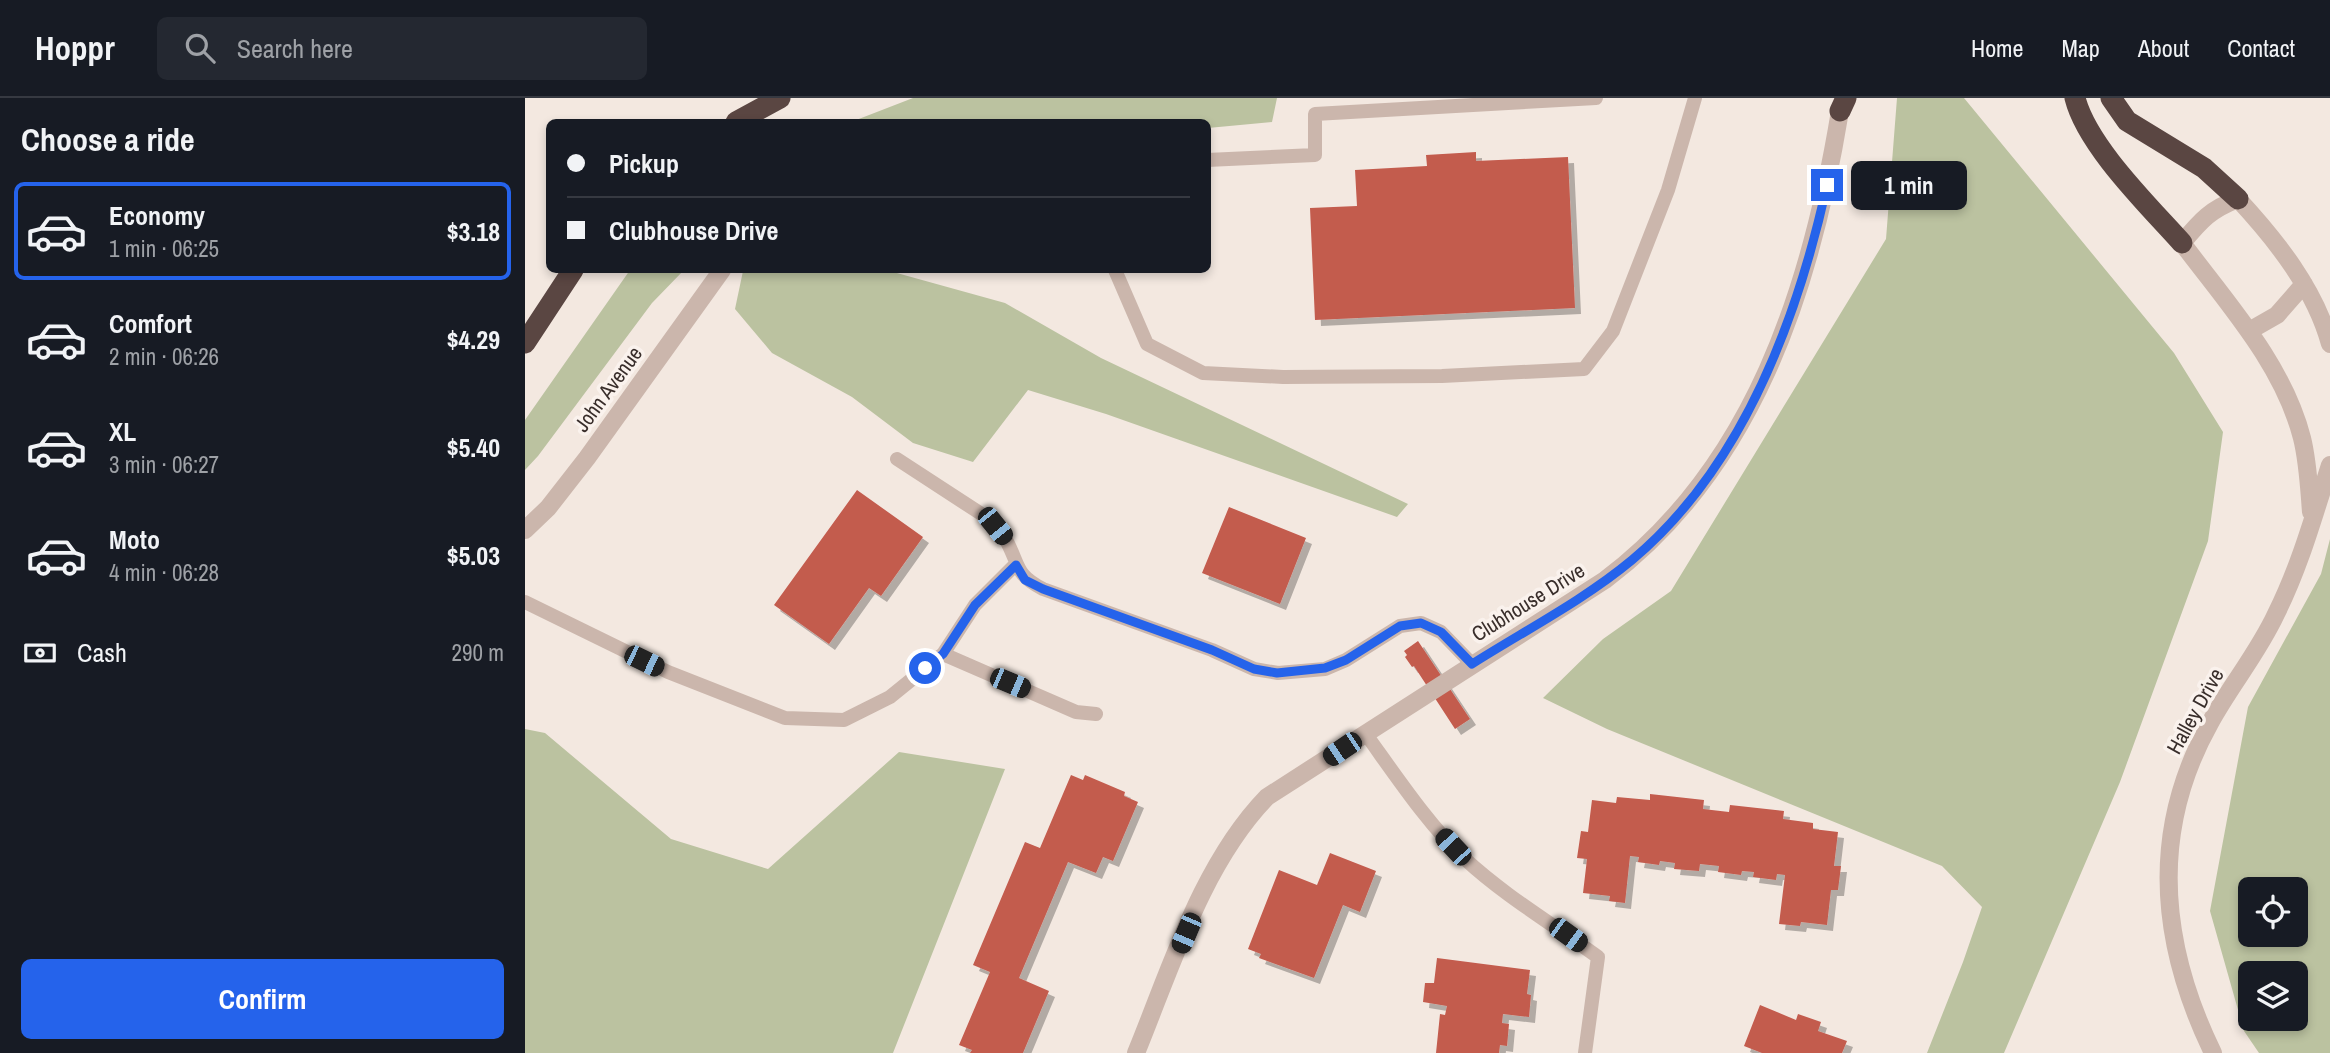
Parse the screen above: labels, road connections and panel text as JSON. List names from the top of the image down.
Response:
{
  "streets": {
    "street": ["John Avenue", "Clubhouse Drive", "Halley Drive"]
  },
  "page": {
    "header": "Hoppr",
    "search": "Search here",
    "nav": [
      "Home",
      "Map",
      "About",
      "Contact"
    ],
    "heading": "Choose a ride",
    "banner": ["Pickup", "Clubhouse Drive"],
    "bubble": "1 min",
    "list": [
      {
        "name": "Economy",
        "note": "1 min · 06:25",
        "value": "$3.18"
      },
      {
        "name": "Comfort",
        "note": "2 min · 06:26",
        "value": "$4.29"
      },
      {
        "name": "XL",
        "note": "3 min · 06:27",
        "value": "$5.40"
      },
      {
        "name": "Moto",
        "note": "4 min · 06:28",
        "value": "$5.03"
      }
    ],
    "pay": ["Cash", "290 m"],
    "buttons": "Confirm"
  }
}
